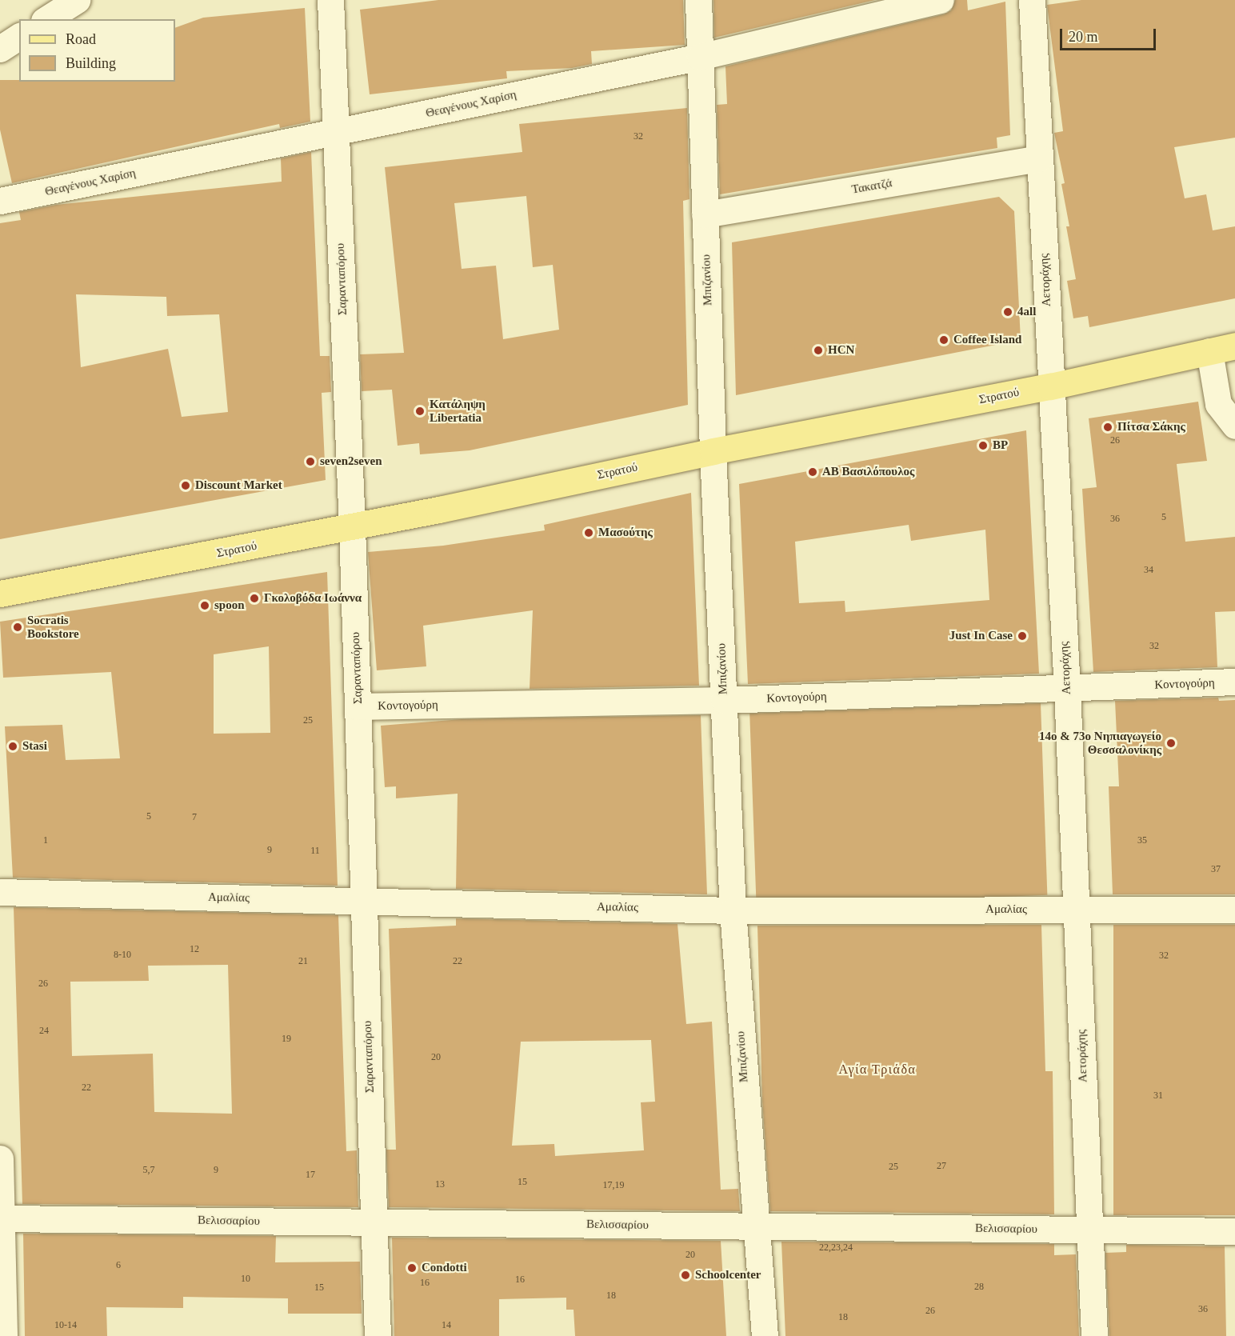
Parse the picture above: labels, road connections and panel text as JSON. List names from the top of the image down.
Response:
{
  "streets": {
    "main road": ["Στρατού"],
    "street": [
      "Θεαγένους Χαρίση",
      "Τακατζά",
      "Σαρανταπόρου",
      "Μπιζανίου",
      "Αετοράχης",
      "Κοντογούρη",
      "Αμαλίας",
      "Βελισσαρίου"
    ]
  },
  "crossings": [
    ["Θεαγένους Χαρίση", "Σαρανταπόρου"],
    ["Θεαγένους Χαρίση", "Μπιζανίου"],
    ["Τακατζά", "Μπιζανίου"],
    ["Τακατζά", "Αετοράχης"],
    ["Σαρανταπόρου", "Στρατού"],
    ["Σαρανταπόρου", "Κοντογούρη"],
    ["Σαρανταπόρου", "Αμαλίας"],
    ["Σαρανταπόρου", "Βελισσαρίου"],
    ["Μπιζανίου", "Στρατού"],
    ["Μπιζανίου", "Κοντογούρη"],
    ["Μπιζανίου", "Αμαλίας"],
    ["Μπιζανίου", "Βελισσαρίου"],
    ["Αετοράχης", "Στρατού"],
    ["Αετοράχης", "Κοντογούρη"],
    ["Αετοράχης", "Αμαλίας"],
    ["Αετοράχης", "Βελισσαρίου"]
  ],
  "districts": ["Αγία Τριάδα"],
  "places": [
    "4all",
    "Coffee Island",
    "HCN",
    "Κατάληψη Libertatia",
    "Πίτσα Σάκης",
    "BP",
    "seven2seven",
    "ΑΒ Βασιλόπουλος",
    "Discount Market",
    "Μασούτης",
    "Γκολοβόδα Ιωάννα",
    "spoon",
    "Socratis Bookstore",
    "Just In Case",
    "14ο & 73ο Νηπιαγωγείο Θεσσαλονίκης",
    "Stasi",
    "Condotti",
    "Schoolcenter"
  ],
  "house_numbers": [
    "32",
    "26",
    "5",
    "36",
    "34",
    "32",
    "25",
    "5",
    "7",
    "1",
    "35",
    "9",
    "11",
    "37",
    "12",
    "8-10",
    "32",
    "21",
    "22",
    "26",
    "24",
    "19",
    "20",
    "22",
    "31",
    "27",
    "25",
    "5,7",
    "9",
    "17",
    "15",
    "13",
    "17,19",
    "22,23,24",
    "20",
    "6",
    "10",
    "16",
    "16",
    "28",
    "15",
    "18",
    "36",
    "26",
    "18",
    "10-14",
    "14"
  ],
  "legend": ["Road", "Building"],
  "scale_bar": "20 m"
}
